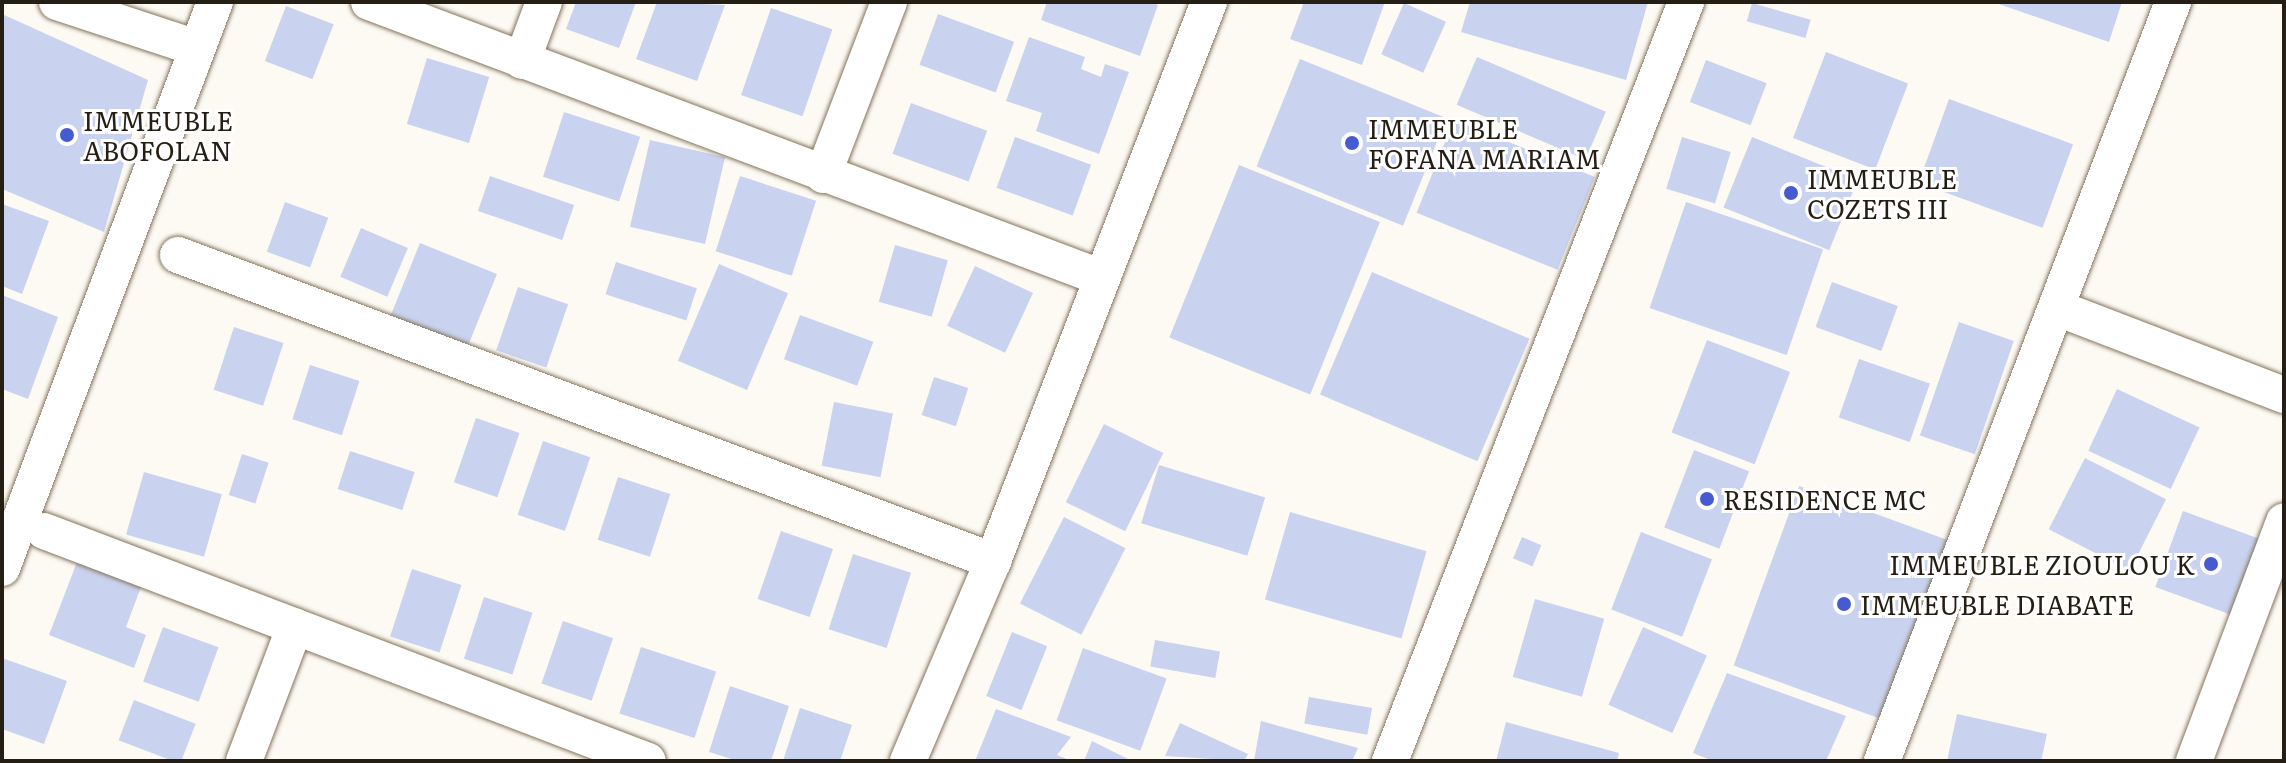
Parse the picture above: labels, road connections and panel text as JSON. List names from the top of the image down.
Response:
{
  "places": [
    "IMMEUBLE ABOFOLAN",
    "IMMEUBLE FOFANA MARIAM",
    "IMMEUBLE COZETS III",
    "RESIDENCE MC",
    "IMMEUBLE ZIOULOU K",
    "IMMEUBLE DIABATE"
  ]
}
